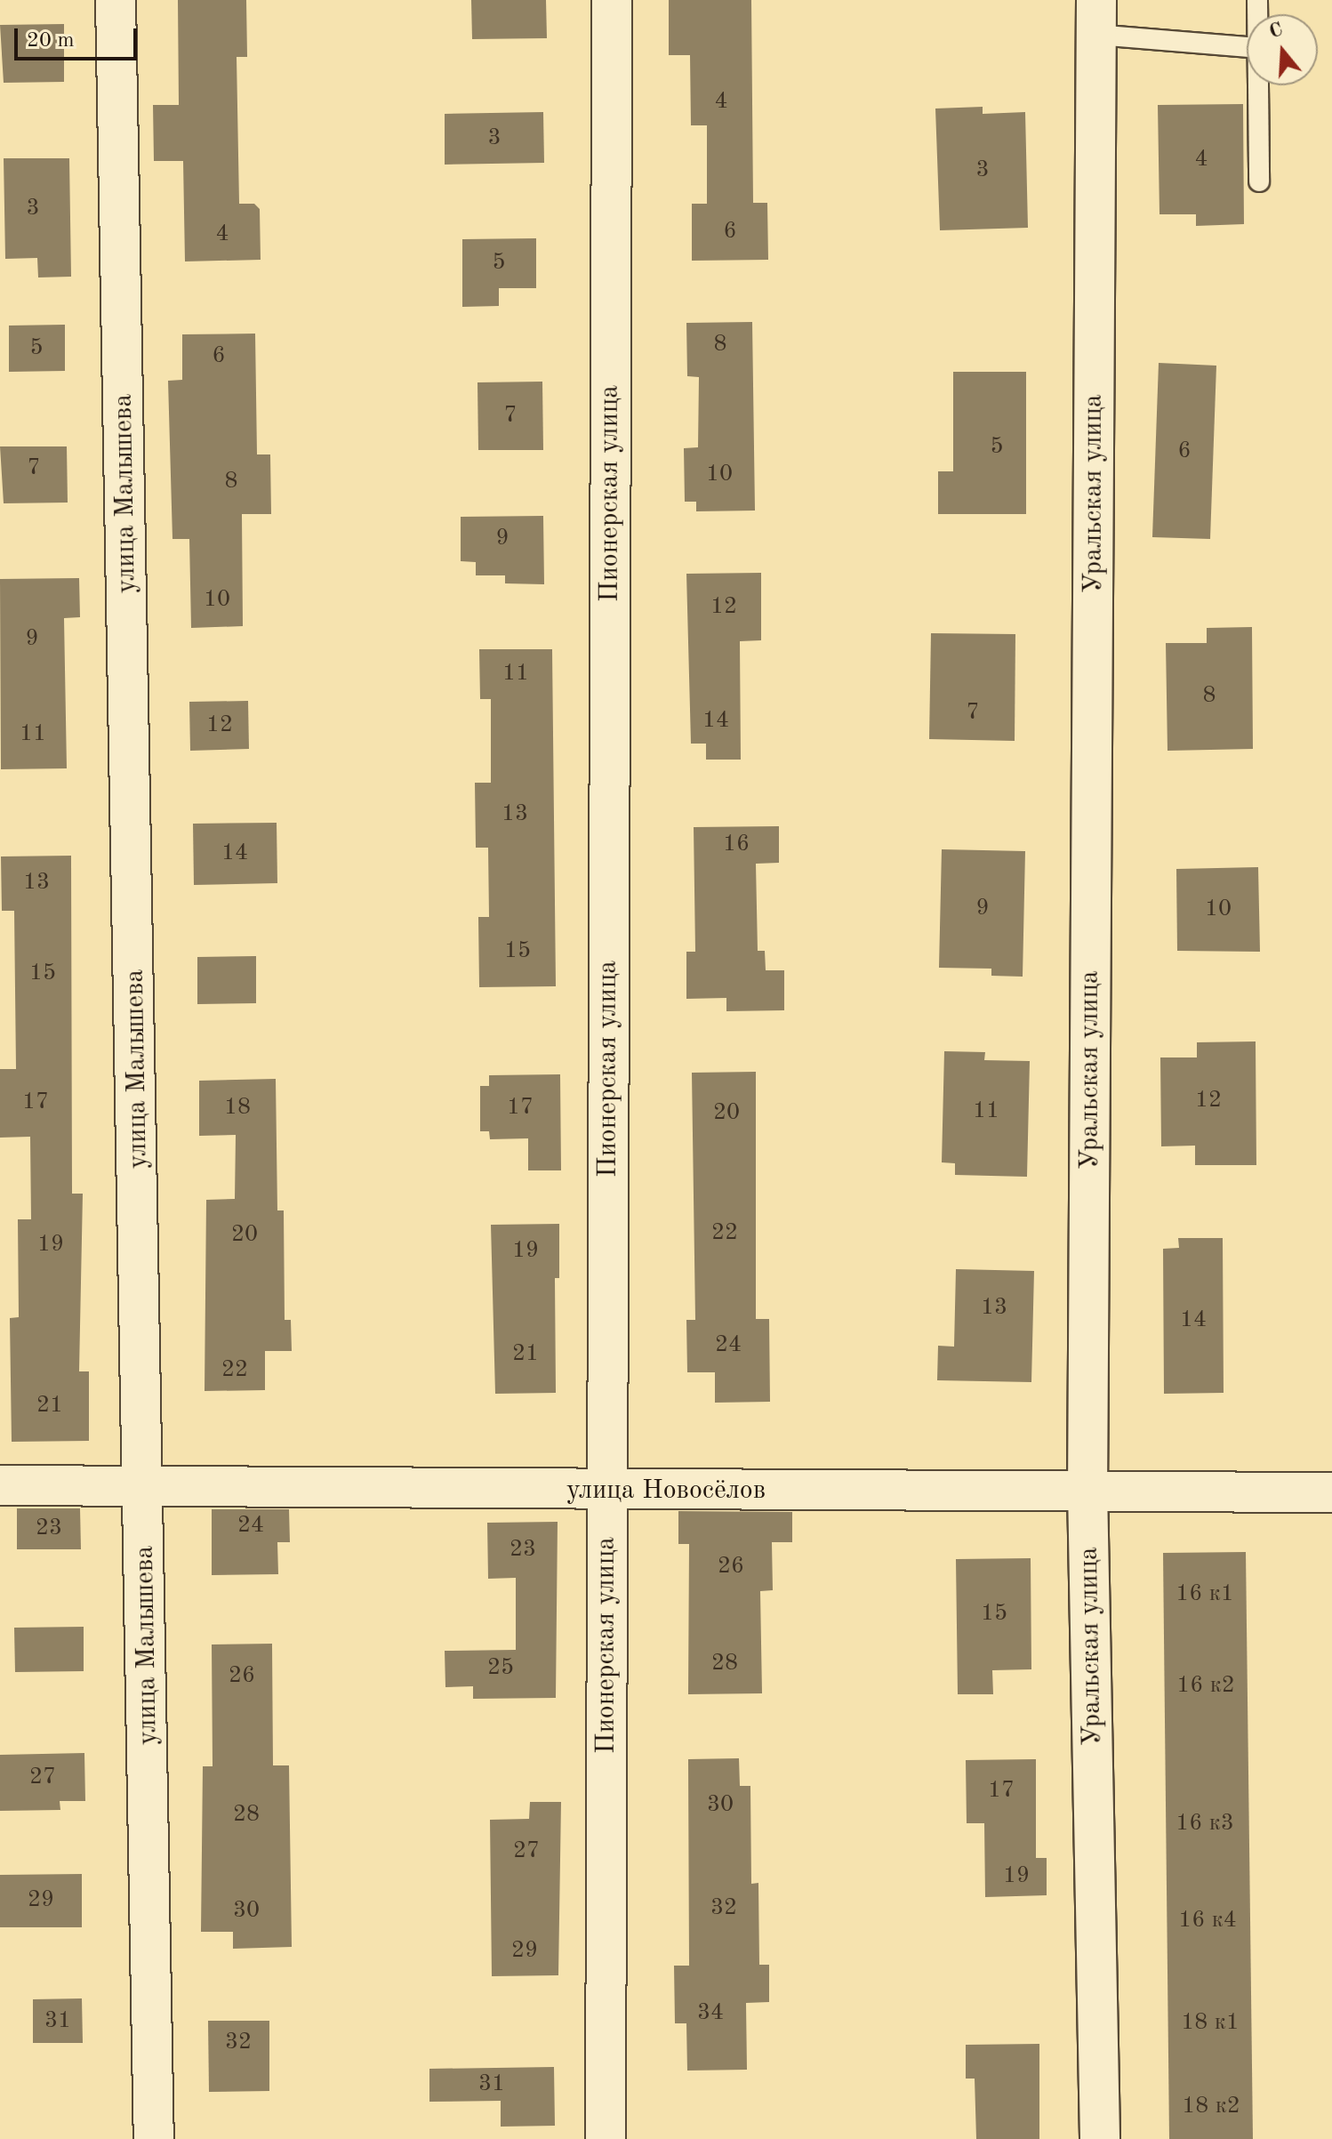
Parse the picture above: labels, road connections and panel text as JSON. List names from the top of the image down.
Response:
{
  "streets": {
    "street": [
      "улица Малышева",
      "Пионерская улица",
      "Уральская улица",
      "улица Новосёлов"
    ]
  },
  "crossings": [
    ["улица Малышева", "улица Новосёлов"],
    ["Пионерская улица", "улица Новосёлов"],
    ["Уральская улица", "улица Новосёлов"]
  ],
  "house_numbers": [
    "4",
    "3",
    "4",
    "3",
    "3",
    "6",
    "4",
    "5",
    "8",
    "5",
    "6",
    "7",
    "5",
    "6",
    "7",
    "10",
    "8",
    "9",
    "10",
    "12",
    "9",
    "11",
    "8",
    "7",
    "14",
    "12",
    "11",
    "13",
    "16",
    "14",
    "13",
    "9",
    "10",
    "15",
    "15",
    "12",
    "17",
    "18",
    "17",
    "11",
    "20",
    "22",
    "20",
    "19",
    "19",
    "13",
    "14",
    "24",
    "21",
    "22",
    "21",
    "24",
    "23",
    "23",
    "26",
    "16 к1",
    "15",
    "28",
    "25",
    "26",
    "16 к2",
    "27",
    "17",
    "30",
    "28",
    "16 к3",
    "27",
    "19",
    "29",
    "32",
    "30",
    "16 к4",
    "29",
    "34",
    "31",
    "18 к1",
    "32",
    "31",
    "18 к2"
  ],
  "scale_bar": "20 m",
  "north": "top"
}
